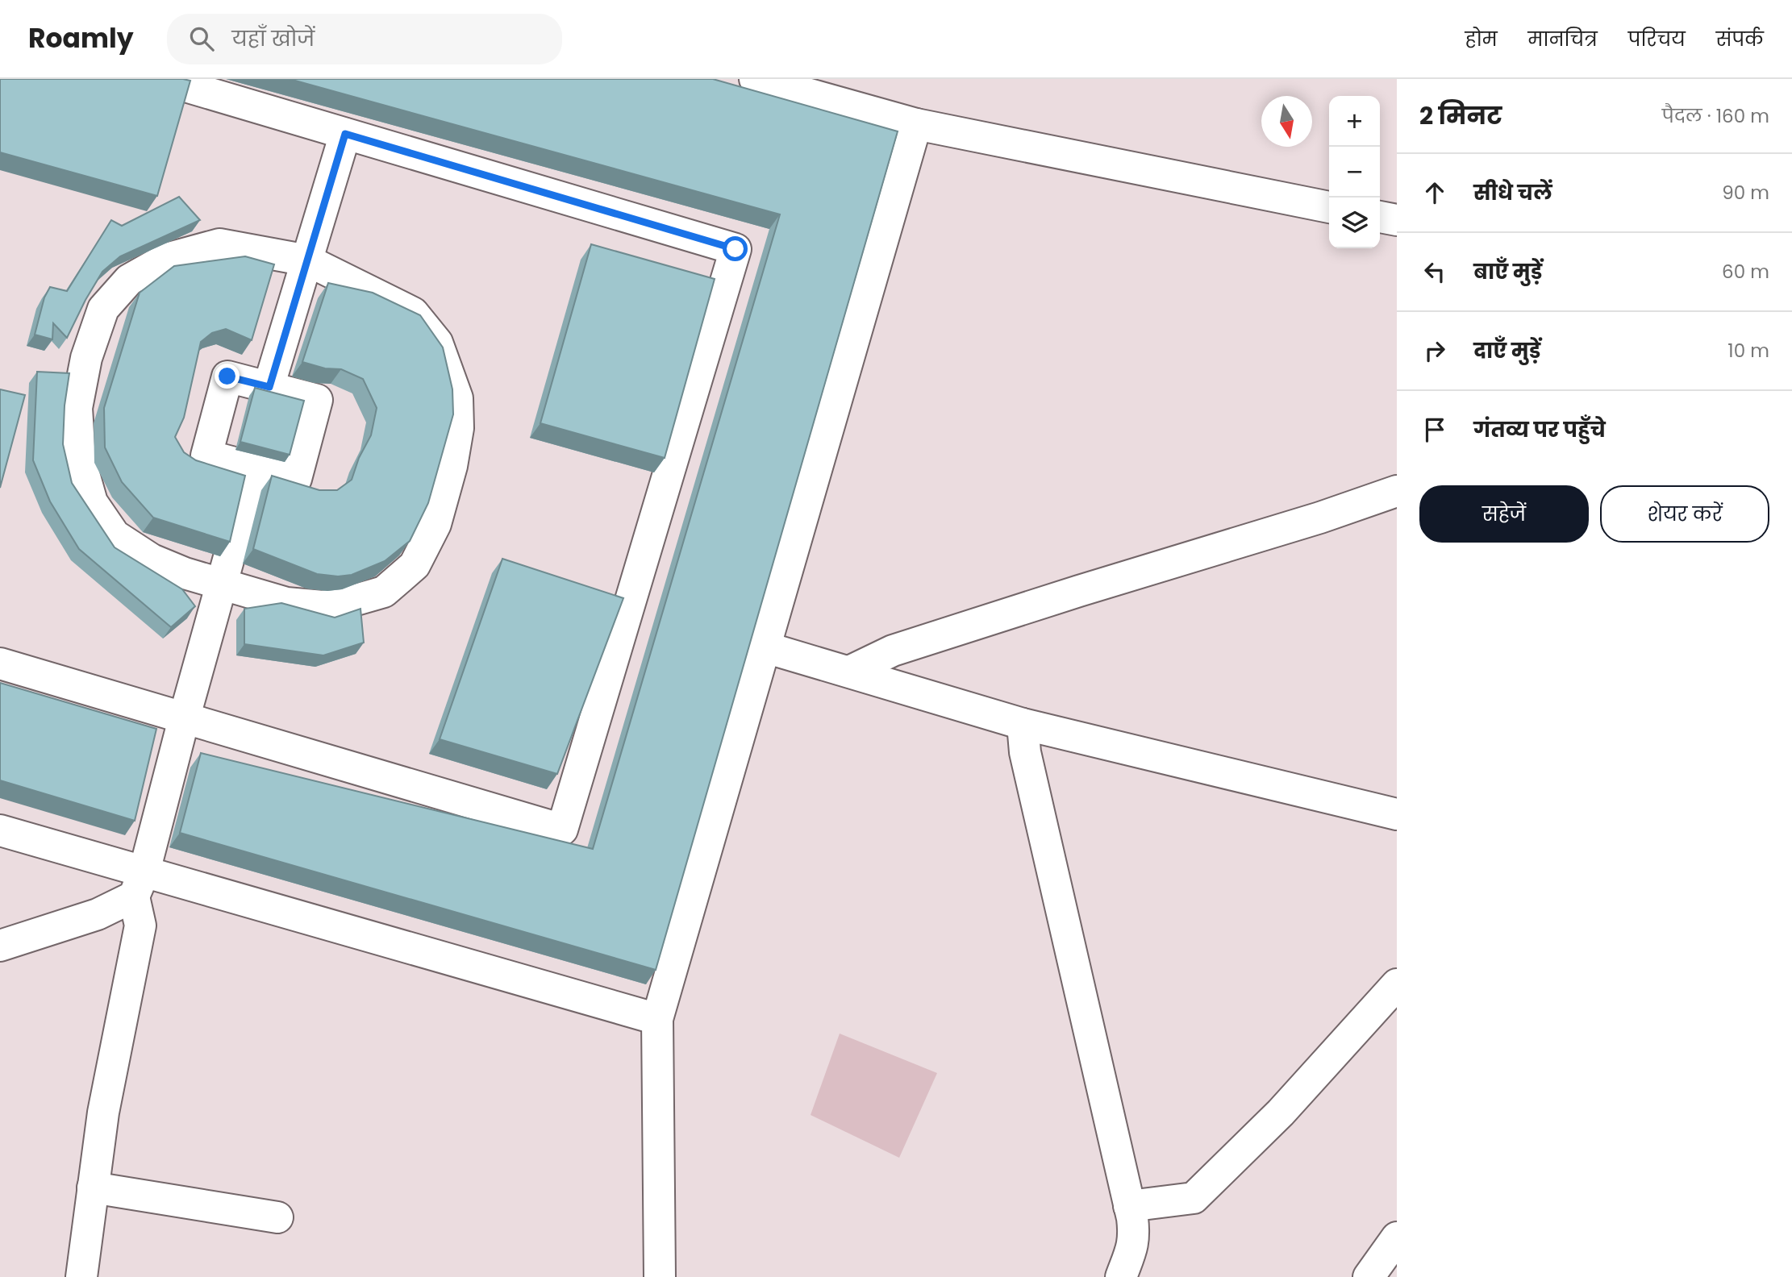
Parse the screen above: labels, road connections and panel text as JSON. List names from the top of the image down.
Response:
{
  "north": "bottom",
  "page": {
    "header": "Roamly",
    "search": "यहाँ खोजें",
    "nav": [
      "होम",
      "मानचित्र",
      "परिचय",
      "संपर्क"
    ],
    "heading": ["2 मिनट", "पैदल · 160 m"],
    "map_buttons": ["+", "−"],
    "list": [
      ["सीधे चलें", "90 m"],
      ["बाएँ मुड़ें", "60 m"],
      ["दाएँ मुड़ें", "10 m"],
      "गंतव्य पर पहुँचे"
    ],
    "buttons": ["सहेजें", "शेयर करें"]
  }
}
